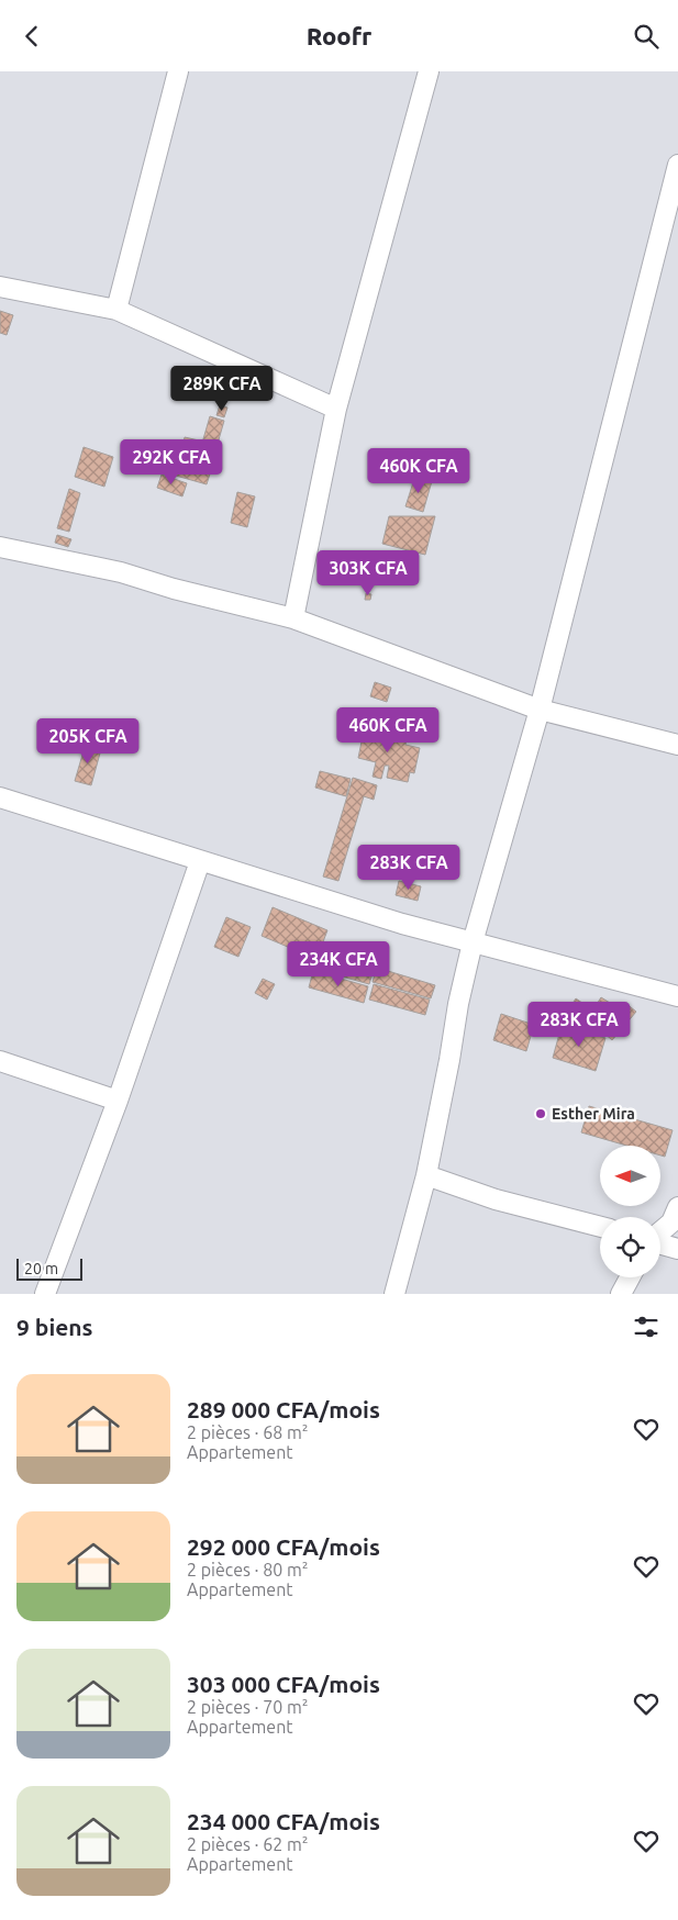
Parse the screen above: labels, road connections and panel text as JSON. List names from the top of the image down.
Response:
{
  "places": ["Esther Mira"],
  "scale_bar": "20 m",
  "north": "left",
  "page": {
    "header": "Roofr",
    "price": [
      "289K CFA",
      "292K CFA",
      "460K CFA",
      "303K CFA",
      "460K CFA",
      "205K CFA",
      "283K CFA",
      "234K CFA",
      "283K CFA"
    ],
    "scale": "20 m",
    "heading": "9 biens",
    "list": [
      {
        "name": "289 000 CFA/mois",
        "note": "2 pièces · 68 m² · Appartement"
      },
      {
        "name": "292 000 CFA/mois",
        "note": "2 pièces · 80 m² · Appartement"
      },
      {
        "name": "303 000 CFA/mois",
        "note": "2 pièces · 70 m² · Appartement"
      },
      {
        "name": "234 000 CFA/mois",
        "note": "2 pièces · 62 m² · Appartement"
      }
    ]
  }
}
